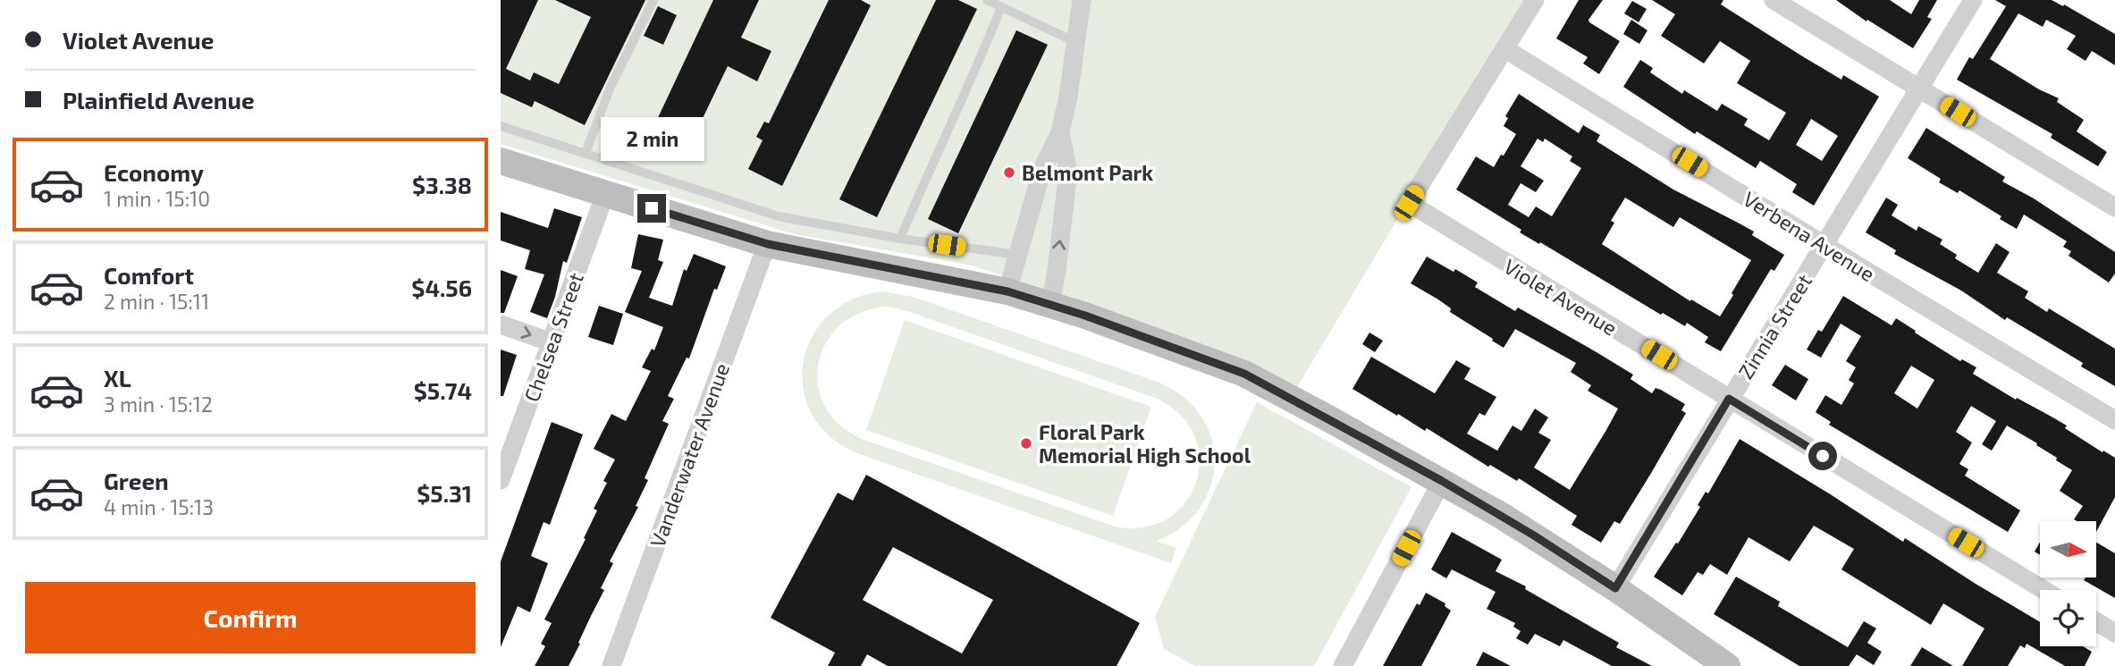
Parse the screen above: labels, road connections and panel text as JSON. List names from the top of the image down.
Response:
{
  "streets": {
    "street": [
      "Verbena Avenue",
      "Violet Avenue",
      "Zinnia Street",
      "Chelsea Street",
      "Vanderwater Avenue"
    ]
  },
  "crossings": [
    ["Verbena Avenue", "Violet Avenue"],
    ["Verbena Avenue", "Zinnia Street"],
    ["Violet Avenue", "Zinnia Street"]
  ],
  "places": ["Belmont Park", "Floral Park Memorial High School"],
  "north": "right",
  "page": {
    "banner": ["Violet Avenue", "Plainfield Avenue"],
    "bubble": "2 min",
    "list": [
      {
        "name": "Economy",
        "note": "1 min · 15:10",
        "value": "$3.38"
      },
      {
        "name": "Comfort",
        "note": "2 min · 15:11",
        "value": "$4.56"
      },
      {
        "name": "XL",
        "note": "3 min · 15:12",
        "value": "$5.74"
      },
      {
        "name": "Green",
        "note": "4 min · 15:13",
        "value": "$5.31"
      }
    ],
    "buttons": "Confirm"
  }
}
